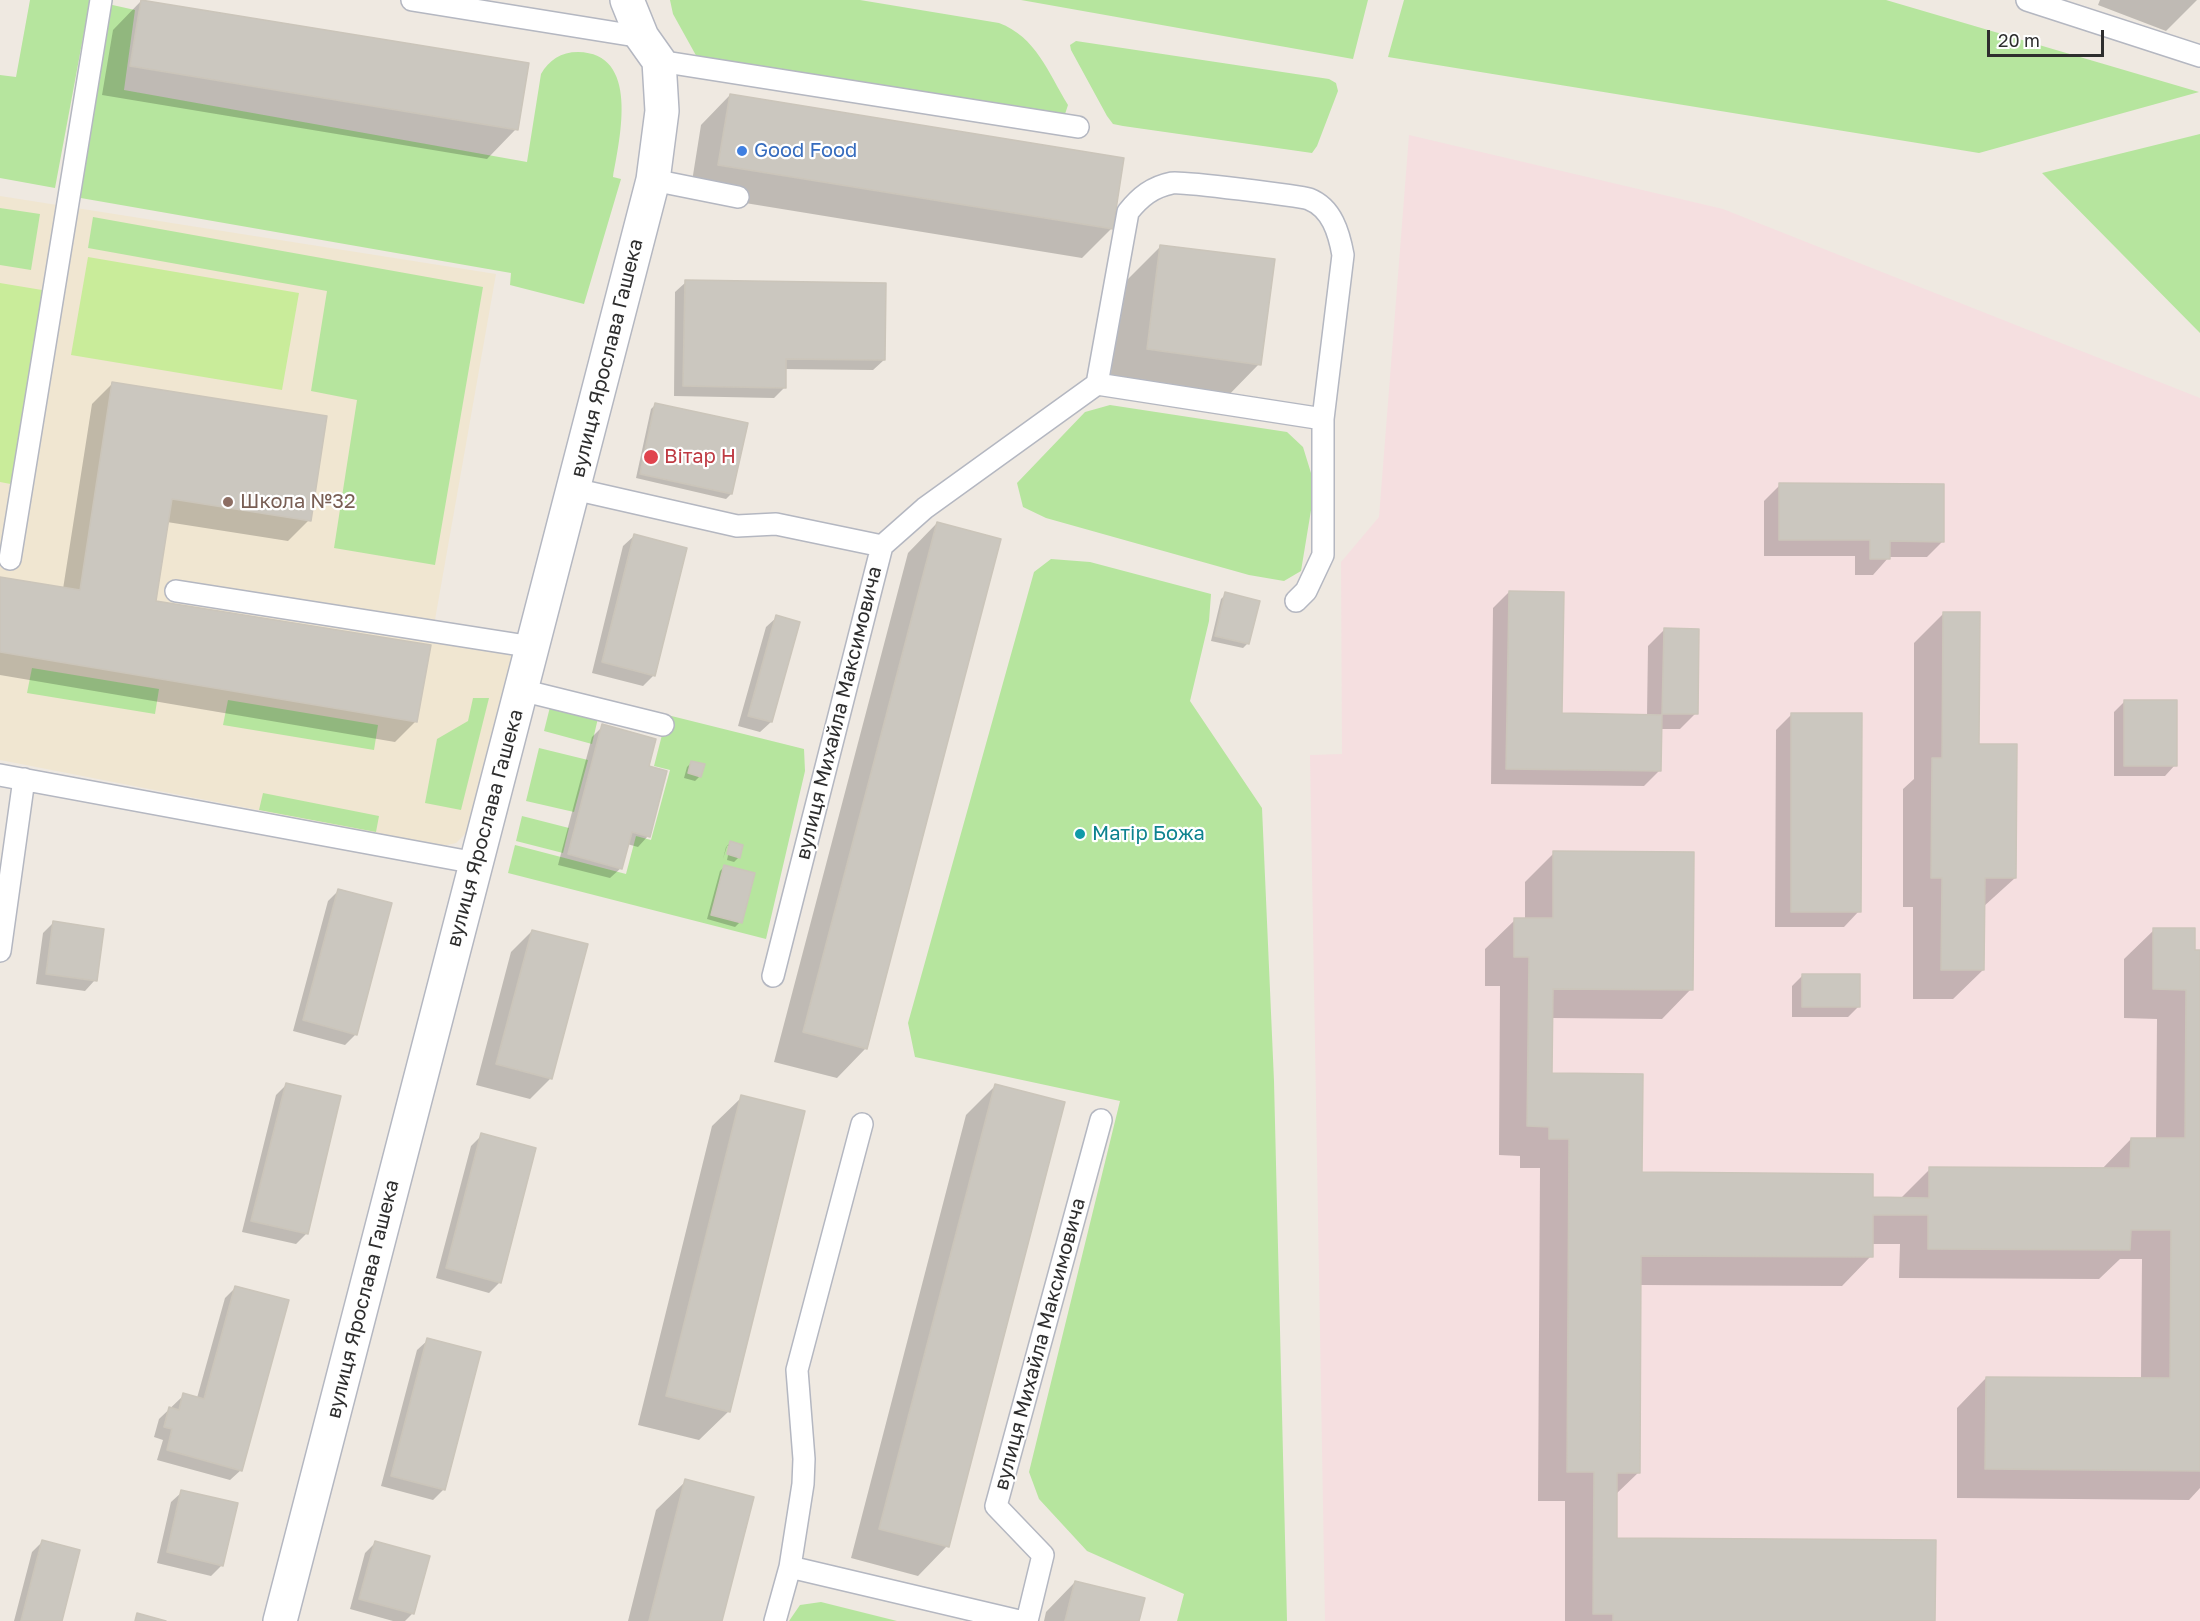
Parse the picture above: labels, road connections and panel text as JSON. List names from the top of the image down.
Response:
{
  "streets": {
    "street": ["вулиця Ярослава Гашека"],
    "lane": ["вулиця Михайла Максимовича"]
  },
  "crossings": [
    ["вулиця Ярослава Гашека", "вулиця Михайла Максимовича"]
  ],
  "places": [
    "Good Food",
    "Вітар Н",
    "Школа №32",
    "Матір Божа"
  ],
  "scale_bar": "20 m"
}
